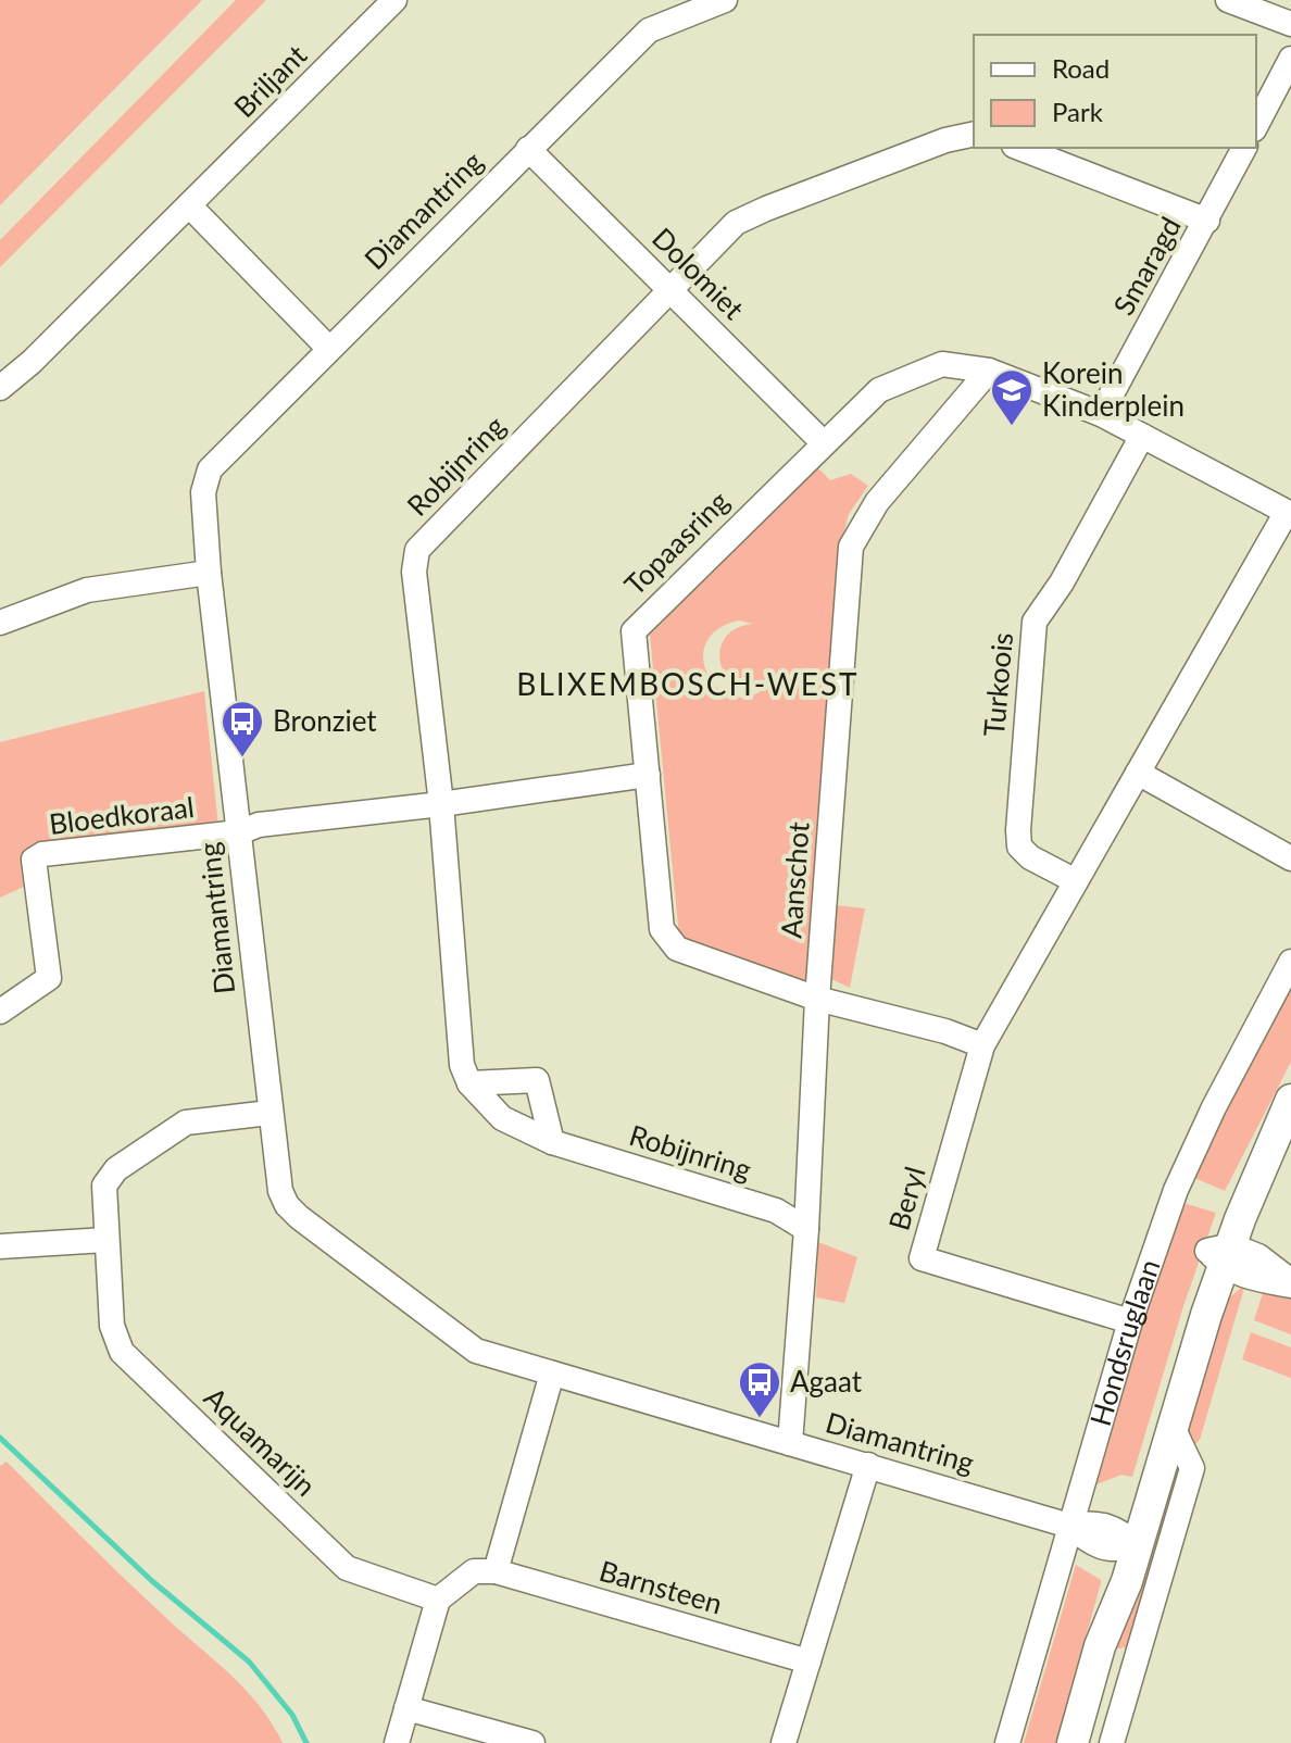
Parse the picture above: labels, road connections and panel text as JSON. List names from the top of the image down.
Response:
{
  "streets": {
    "main road": ["Hondsruglaan"],
    "street": [
      "Briljant",
      "Diamantring",
      "Smaragd",
      "Dolomiet",
      "Robijnring",
      "Topaasring",
      "Turkoois",
      "Bloedkoraal",
      "Aanschot",
      "Beryl",
      "Aquamarijn",
      "Barnsteen"
    ]
  },
  "crossings": [
    ["Diamantring", "Dolomiet"],
    ["Diamantring", "Bloedkoraal"],
    ["Diamantring", "Aanschot"],
    ["Diamantring", "Hondsruglaan"],
    ["Diamantring", "Aquamarijn"],
    ["Smaragd", "Topaasring"],
    ["Dolomiet", "Robijnring"],
    ["Dolomiet", "Topaasring"],
    ["Robijnring", "Aanschot"],
    ["Topaasring", "Turkoois"],
    ["Topaasring", "Aanschot"],
    ["Topaasring", "Beryl"],
    ["Beryl", "Hondsruglaan"]
  ],
  "districts": ["BLIXEMBOSCH-WEST"],
  "places": {
    "school or university": ["Korein Kinderplein"],
    "bus stop": ["Bronziet", "Agaat"]
  },
  "legend": ["Road", "Park"]
}
